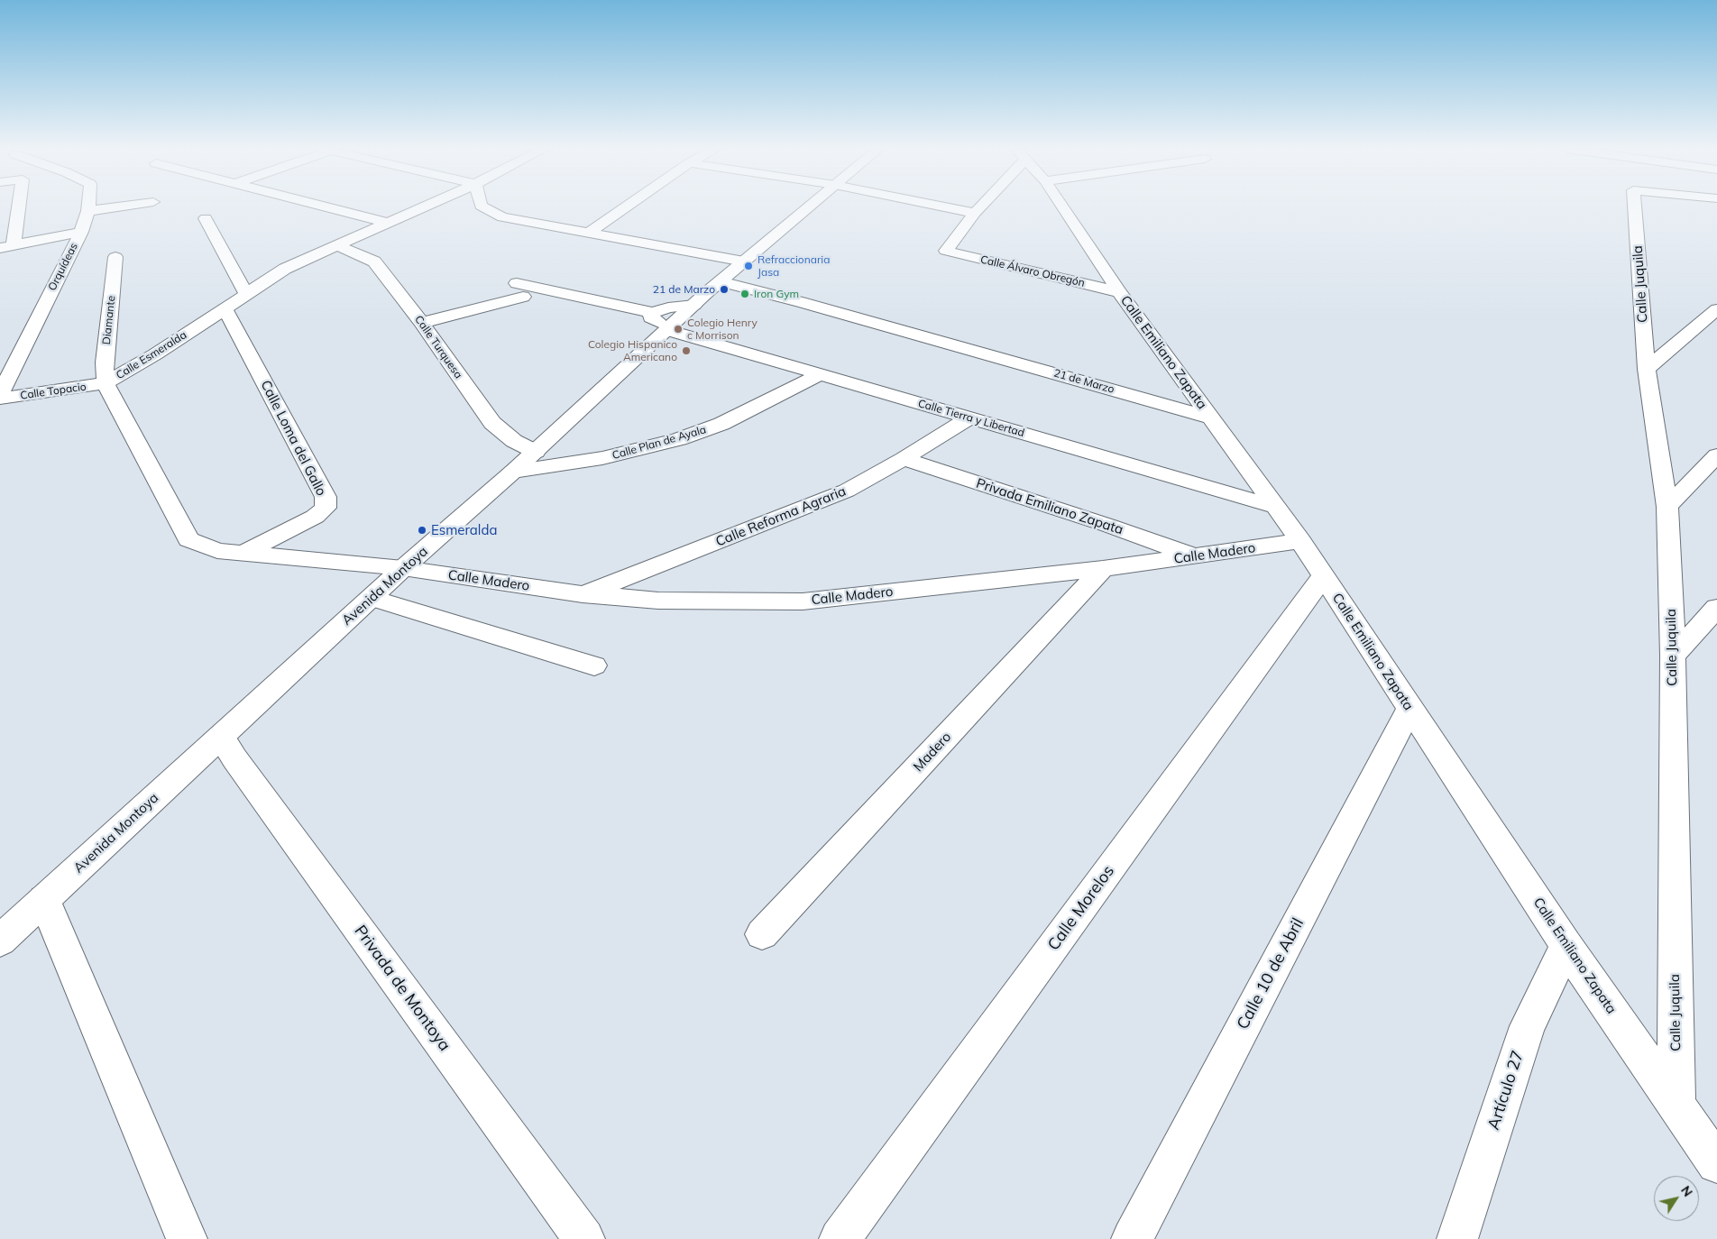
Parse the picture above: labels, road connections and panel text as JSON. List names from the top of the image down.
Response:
{
  "streets": {
    "street": [
      "Orquídeas",
      "Calle Álvaro Obregón",
      "Calle Juquila",
      "Diamante",
      "Calle Turquesa",
      "Calle Emiliano Zapata",
      "Calle Esmeralda",
      "21 de Marzo",
      "Calle Topacio",
      "Calle Tierra y Libertad",
      "Calle Loma del Gallo",
      "Calle Plan de Ayala",
      "Privada Emiliano Zapata",
      "Calle Reforma Agraria",
      "Calle Madero",
      "Avenida Montoya",
      "Madero",
      "Calle Morelos",
      "Calle 10 de Abril",
      "Privada de Montoya",
      "Artículo 27"
    ]
  },
  "crossings": [
    ["Calle Álvaro Obregón", "Calle Emiliano Zapata"],
    ["Calle Juquila", "Calle Emiliano Zapata"],
    ["Diamante", "Calle Esmeralda"],
    ["Diamante", "Calle Topacio"],
    ["Calle Turquesa", "Calle Esmeralda"],
    ["Calle Turquesa", "Calle Tierra y Libertad"],
    ["Calle Turquesa", "Avenida Montoya"],
    ["Calle Emiliano Zapata", "21 de Marzo"],
    ["Calle Emiliano Zapata", "Calle Tierra y Libertad"],
    ["Calle Emiliano Zapata", "Calle Madero"],
    ["Calle Emiliano Zapata", "Calle Morelos"],
    ["Calle Emiliano Zapata", "Calle 10 de Abril"],
    ["Calle Emiliano Zapata", "Artículo 27"],
    ["Calle Esmeralda", "Calle Topacio"],
    ["Calle Esmeralda", "Calle Loma del Gallo"],
    ["Calle Esmeralda", "Calle Madero"],
    ["Calle Esmeralda", "Avenida Montoya"],
    ["21 de Marzo", "Avenida Montoya"],
    ["Calle Tierra y Libertad", "Calle Plan de Ayala"],
    ["Calle Tierra y Libertad", "Calle Reforma Agraria"],
    ["Calle Tierra y Libertad", "Avenida Montoya"],
    ["Calle Plan de Ayala", "Avenida Montoya"],
    ["Privada Emiliano Zapata", "Calle Reforma Agraria"],
    ["Privada Emiliano Zapata", "Calle Madero"],
    ["Calle Reforma Agraria", "Calle Madero"],
    ["Calle Madero", "Avenida Montoya"],
    ["Calle Madero", "Madero"],
    ["Avenida Montoya", "Privada de Montoya"]
  ],
  "places": [
    "Refraccionaria Jasa",
    "21 de Marzo",
    "Iron Gym",
    "Colegio Henry c Morrison",
    "Colegio Hispanico Americano",
    "Esmeralda"
  ],
  "north": "top right"
}
